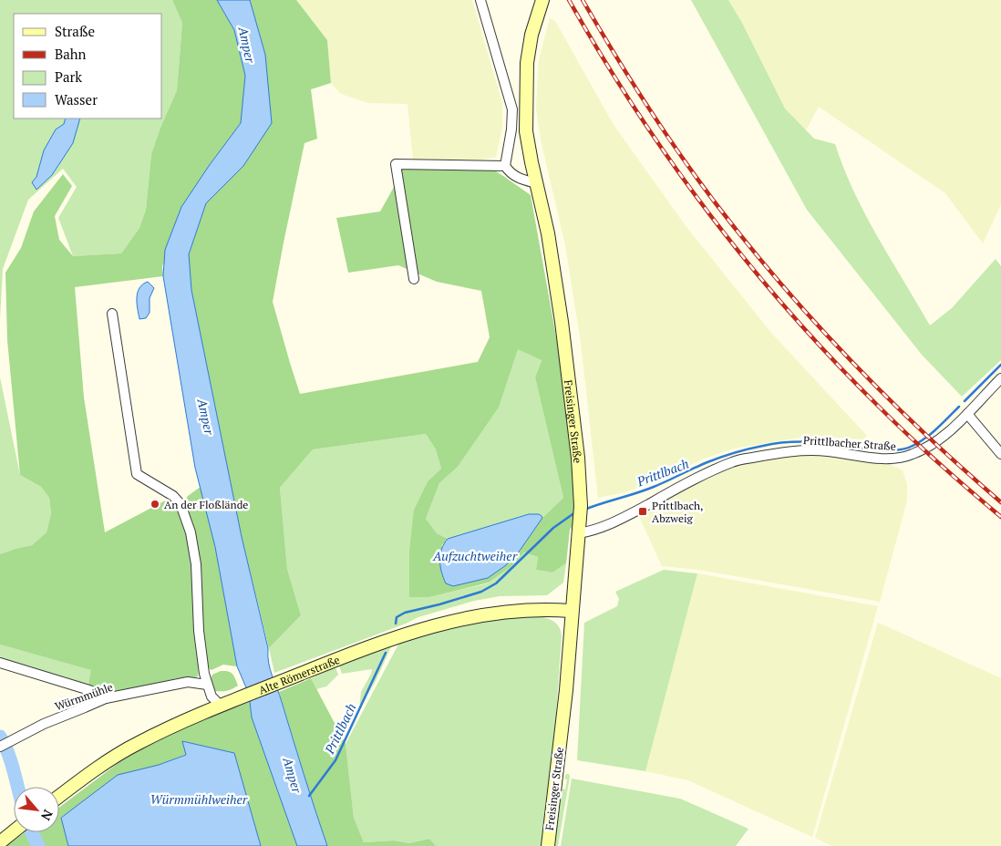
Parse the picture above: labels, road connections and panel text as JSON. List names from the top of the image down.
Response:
{
  "streets": {
    "main road": ["Freisinger Straße", "Alte Römerstraße"],
    "street": ["Prittlbacher Straße", "Würmmühle"]
  },
  "crossings": [
    ["Freisinger Straße", "Prittlbacher Straße"],
    ["Freisinger Straße", "Alte Römerstraße"]
  ],
  "water": [
    "Amper",
    "Prittlbach",
    "Aufzuchtweiher",
    "Würmmühlweiher"
  ],
  "places": {
    "other": ["An der Floßlände"],
    "transit": ["Prittlbach, Abzweig"]
  },
  "legend": [
    "Straße",
    "Bahn",
    "Park",
    "Wasser"
  ],
  "north": "bottom right"
}
